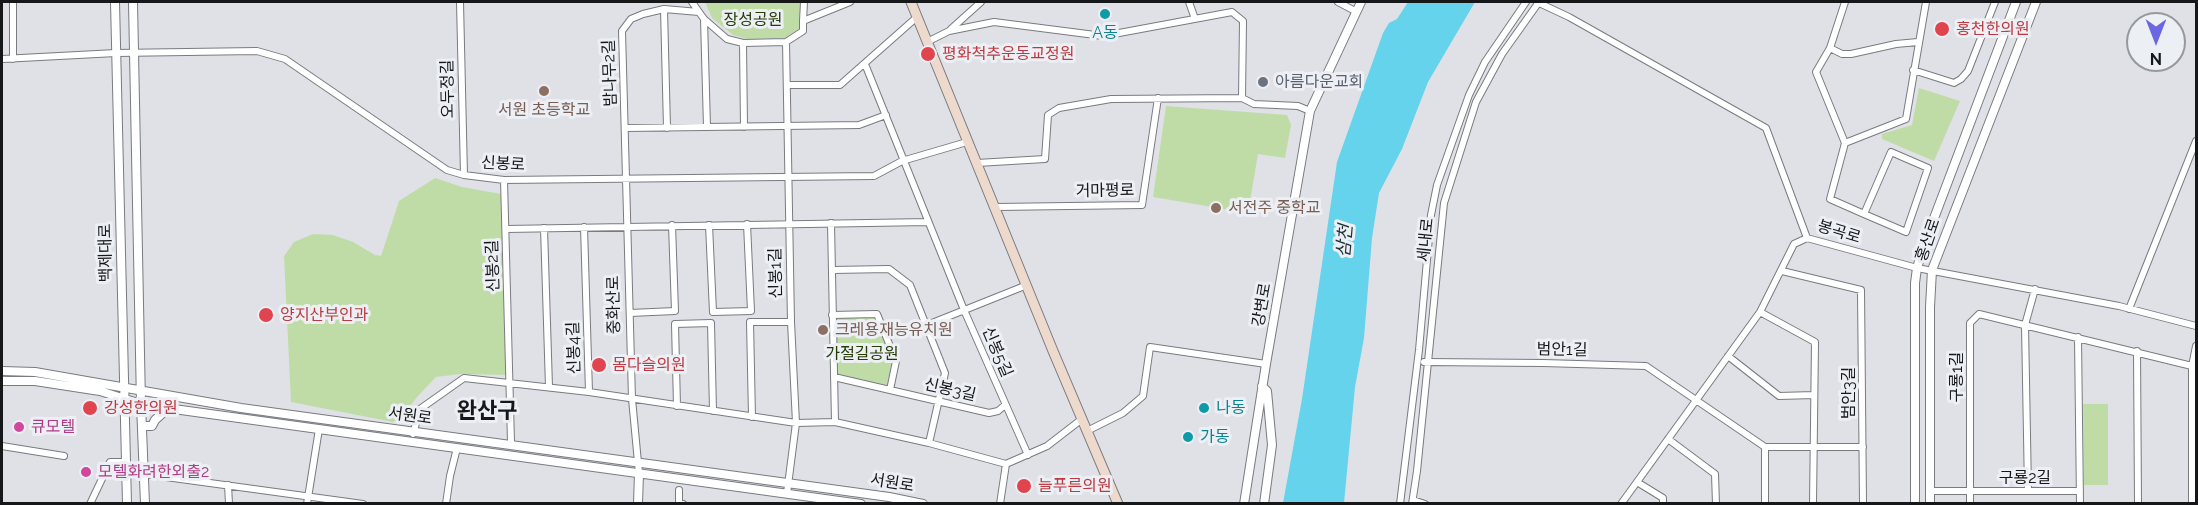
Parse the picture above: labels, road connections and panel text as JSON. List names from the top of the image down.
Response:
{
  "streets": {
    "street": [
      "밤나무2길",
      "오두정길",
      "신봉로",
      "거마평로",
      "봉곡로",
      "세내로",
      "홍산로",
      "백제대로",
      "신봉2길",
      "신봉1길",
      "중화산로",
      "강변로",
      "신봉4길",
      "범안1길",
      "신봉5길",
      "구룡1길",
      "신봉3길",
      "범안3길",
      "서원로",
      "구룡2길"
    ]
  },
  "crossings": [
    ["밤나무2길", "신봉로"],
    ["밤나무2길", "중화산로"],
    ["오두정길", "신봉로"],
    ["신봉로", "백제대로"],
    ["신봉로", "중화산로"],
    ["봉곡로", "세내로"],
    ["봉곡로", "홍산로"],
    ["세내로", "범안1길"],
    ["홍산로", "구룡2길"],
    ["백제대로", "서원로"],
    ["신봉2길", "신봉1길"],
    ["신봉2길", "중화산로"],
    ["신봉2길", "신봉4길"],
    ["신봉1길", "중화산로"],
    ["신봉1길", "신봉5길"],
    ["중화산로", "신봉4길"],
    ["중화산로", "서원로"],
    ["신봉4길", "서원로"],
    ["신봉5길", "신봉3길"],
    ["구룡1길", "구룡2길"]
  ],
  "districts": ["완산구"],
  "water": ["삼천"],
  "parks": ["장성공원", "가절길공원"],
  "places": [
    "A동",
    "홍천한의원",
    "평화척추운동교정원",
    "아름다운교회",
    "서원 초등학교",
    "서전주 중학교",
    "양지산부인과",
    "크레용재능유치원",
    "몸다슬의원",
    "강성한의원",
    "나동",
    "큐모텔",
    "가동",
    "모텔화려한외출2",
    "늘푸른의원"
  ],
  "north": "bottom"
}
